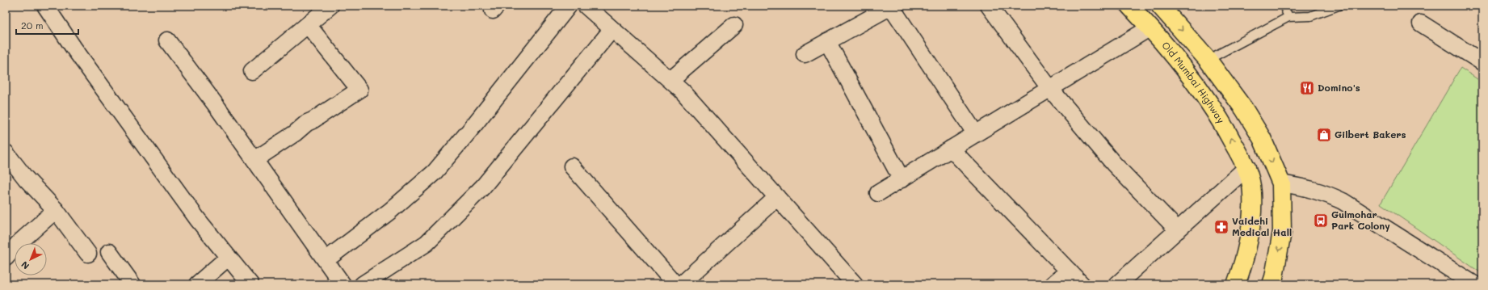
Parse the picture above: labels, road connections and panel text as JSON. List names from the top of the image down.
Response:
{
  "streets": {
    "main road": ["Old Mumbai Highway"]
  },
  "places": {
    "restaurant": ["Domino's"],
    "shop": ["Gilbert Bakers"],
    "bus stop": ["Gulmohar Park Colony"],
    "pharmacy": ["Vaidehi Medical Hall"]
  },
  "scale_bar": "20 m",
  "north": "bottom left"
}
